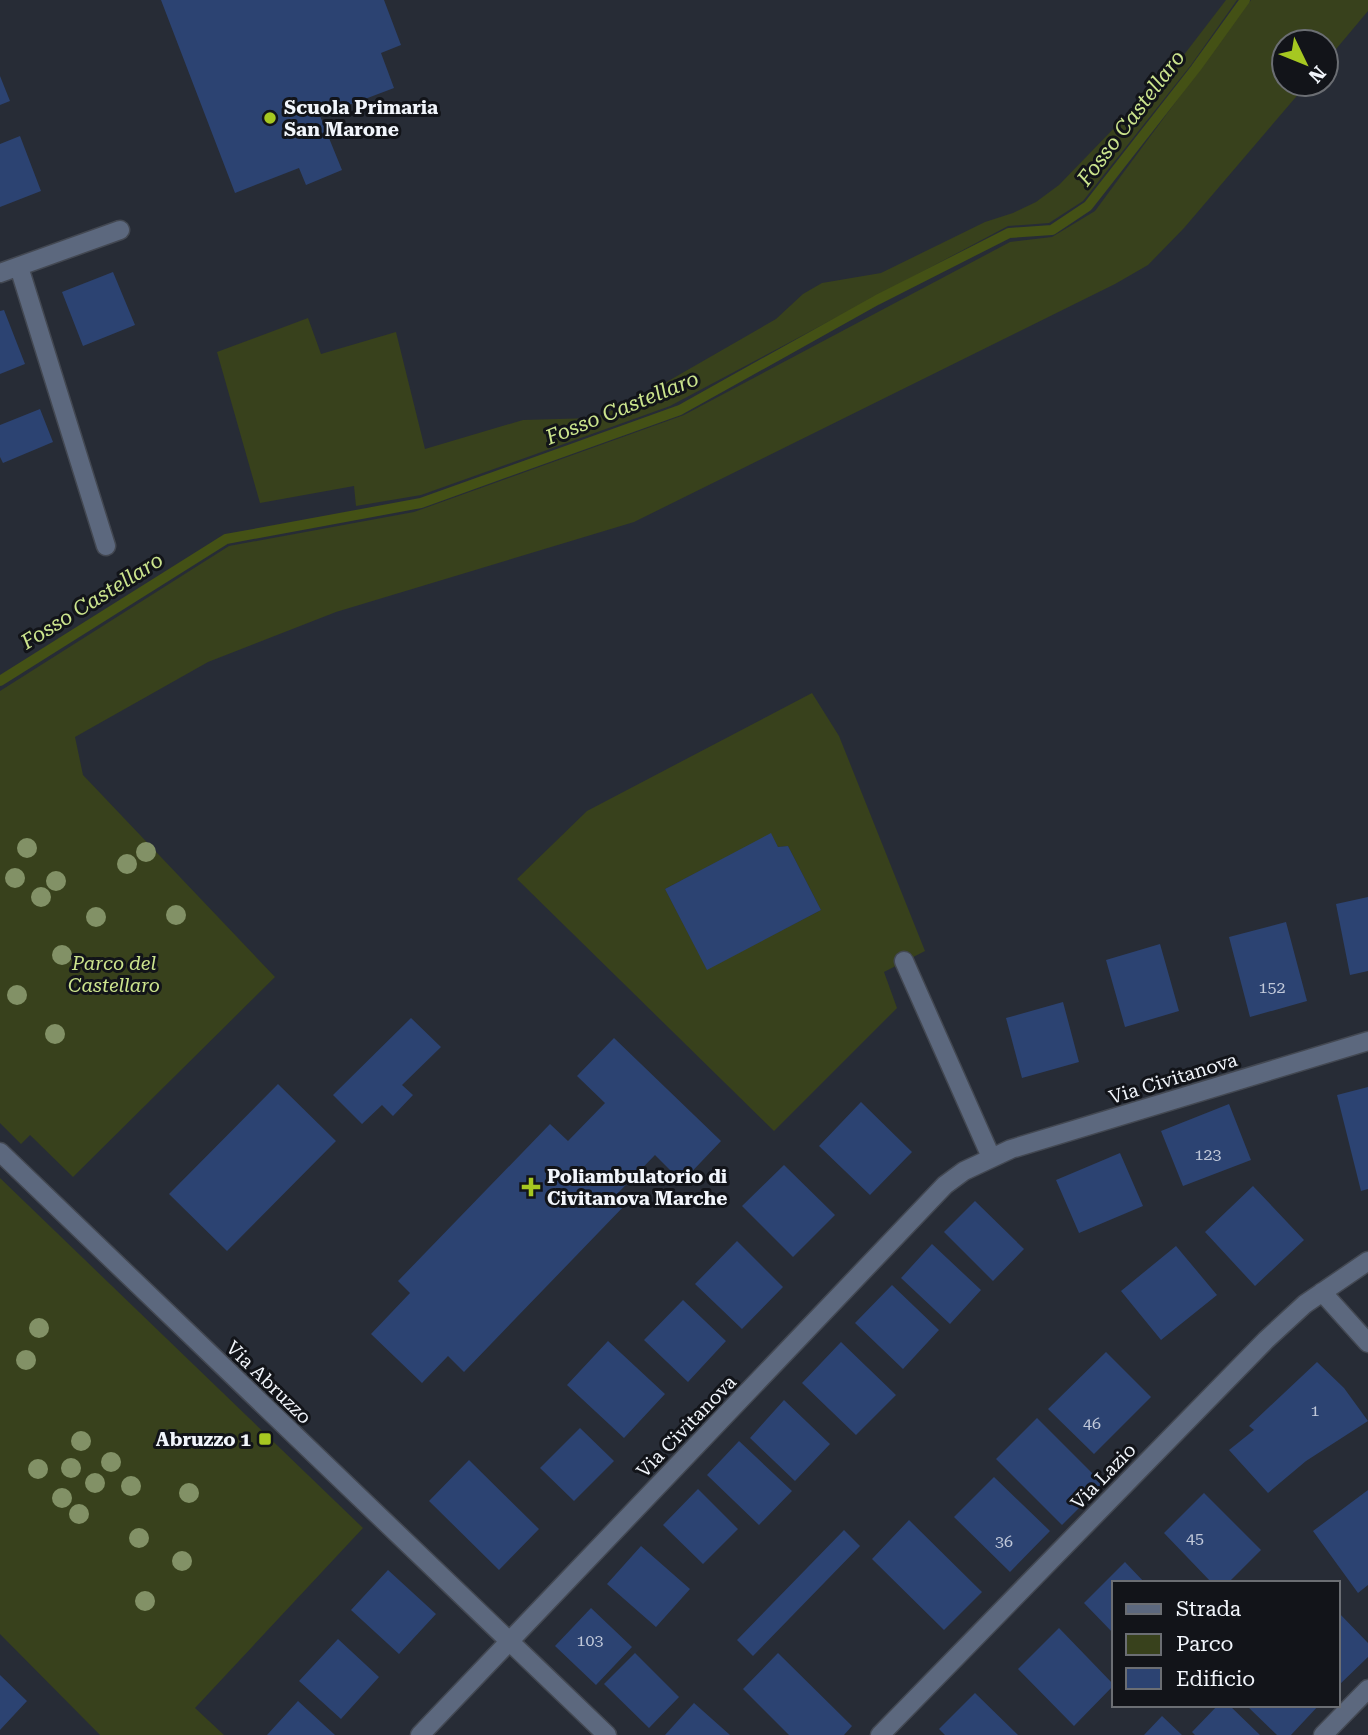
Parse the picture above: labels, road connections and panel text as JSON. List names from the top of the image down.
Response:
{
  "streets": {
    "street": ["Via Civitanova", "Via Abruzzo", "Via Lazio"]
  },
  "crossings": [
    ["Via Civitanova", "Via Abruzzo"]
  ],
  "water": ["Fosso Castellaro"],
  "parks": ["Parco del Castellaro"],
  "places": {
    "other": ["Scuola Primaria San Marone"],
    "health": ["Poliambulatorio di Civitanova Marche"],
    "transit": ["Abruzzo 1"]
  },
  "house_numbers": [
    "152",
    "123",
    "1",
    "46",
    "45",
    "36",
    "103"
  ],
  "legend": ["Strada", "Parco", "Edificio"],
  "north": "bottom right"
}
